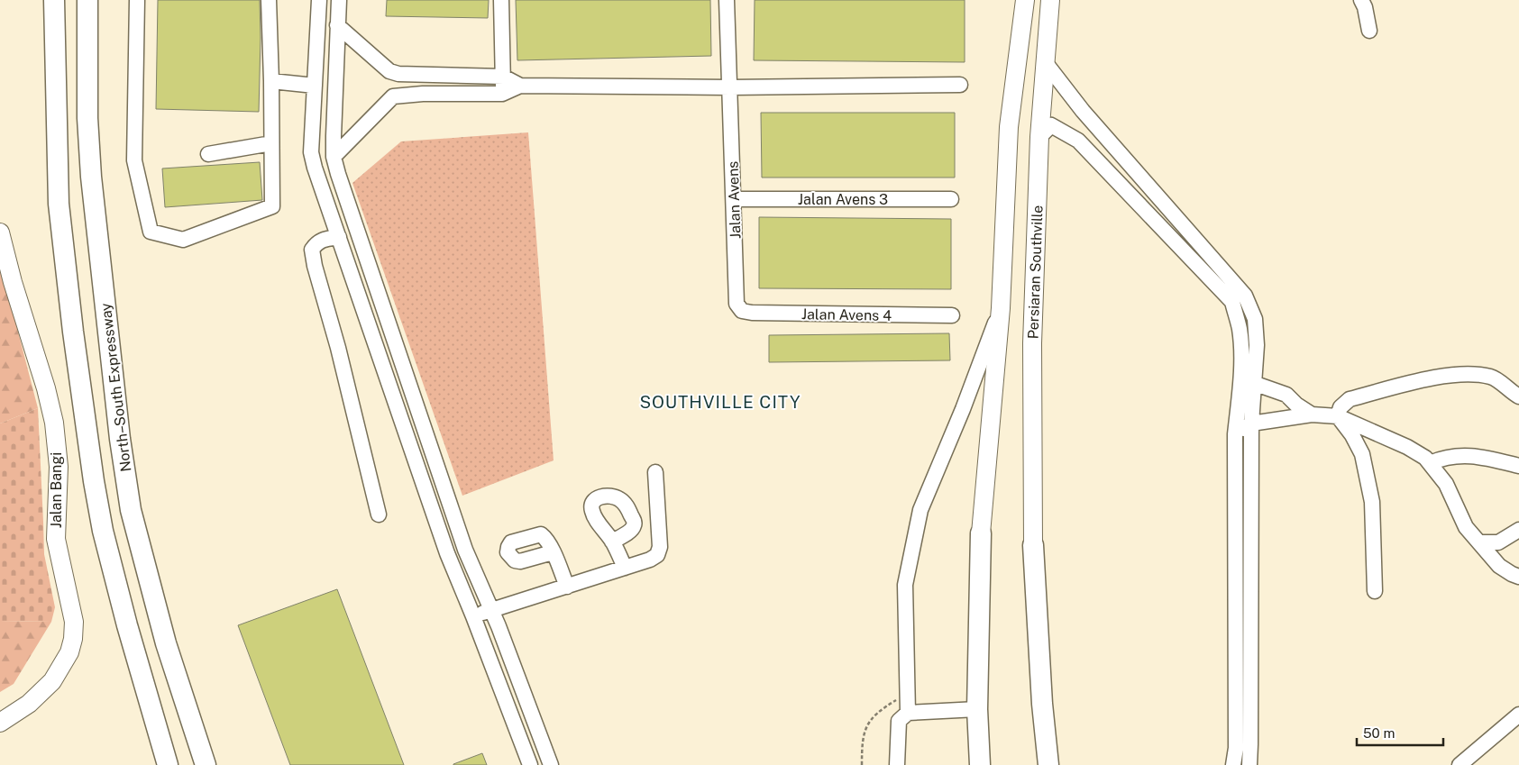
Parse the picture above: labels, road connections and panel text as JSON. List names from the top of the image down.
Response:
{
  "streets": {
    "highway": ["North–South Expressway"],
    "main road": ["Persiaran Southville", "Jalan Bangi"],
    "street": ["Jalan Avens 3", "Jalan Avens", "Jalan Avens 4"]
  },
  "crossings": [
    ["Jalan Avens 3", "Jalan Avens"],
    ["Jalan Avens", "Jalan Avens 4"]
  ],
  "districts": ["SOUTHVILLE CITY"],
  "scale_bar": "50 m"
}
